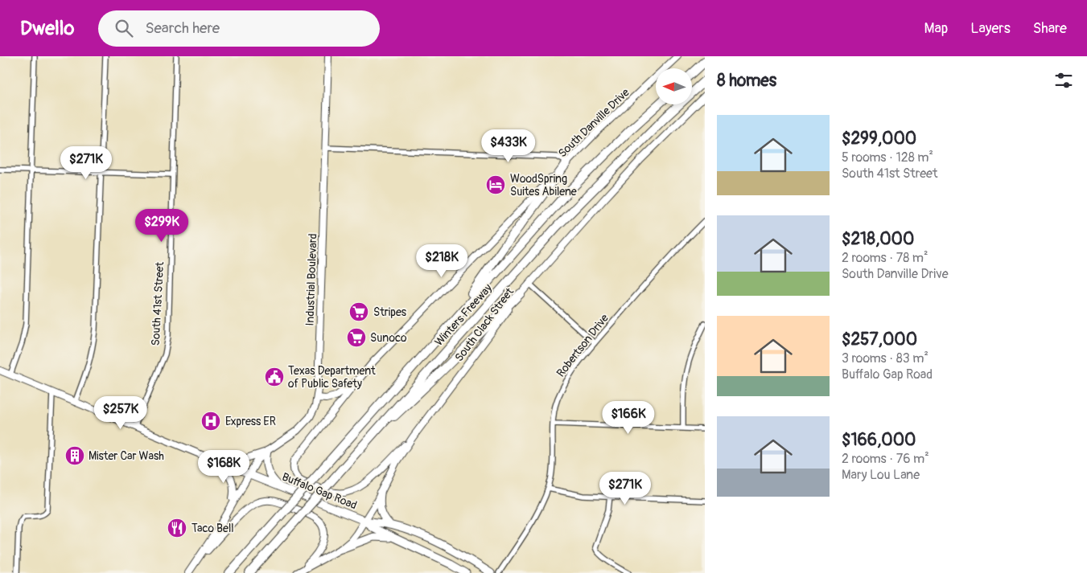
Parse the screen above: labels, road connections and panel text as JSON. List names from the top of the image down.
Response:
{
  "streets": {
    "highway": ["Winters Freeway"],
    "main road": [
      "South Danville Drive",
      "Industrial Boulevard",
      "South Clack Street",
      "Buffalo Gap Road"
    ],
    "street": ["South 41st Street", "Robertson Drive"]
  },
  "crossings": [
    ["South Danville Drive", "Industrial Boulevard"],
    ["Industrial Boulevard", "Buffalo Gap Road"],
    ["South 41st Street", "Buffalo Gap Road"],
    ["South Clack Street", "Buffalo Gap Road"]
  ],
  "places": {
    "hotel": ["WoodSpring Suites Abilene"],
    "supermarket": ["Stripes", "Sunoco"],
    "public building": ["Texas Department of Public Safety"],
    "hospital": ["Express ER"],
    "building": ["Mister Car Wash"],
    "restaurant": ["Taco Bell"]
  },
  "north": "left",
  "page": {
    "header": "Dwello",
    "search": "Search here",
    "nav": ["Map", "Layers", "Share"],
    "heading": "8 homes",
    "list": [
      {
        "name": "$299,000",
        "note": "5 rooms · 128 m² · South 41st Street"
      },
      {
        "name": "$218,000",
        "note": "2 rooms · 78 m² · South Danville Drive"
      },
      {
        "name": "$257,000",
        "note": "3 rooms · 83 m² · Buffalo Gap Road"
      },
      {
        "name": "$166,000",
        "note": "2 rooms · 76 m² · Mary Lou Lane"
      }
    ],
    "price": [
      "$433K",
      "$271K",
      "$299K",
      "$218K",
      "$257K",
      "$166K",
      "$168K",
      "$271K"
    ]
  }
}
